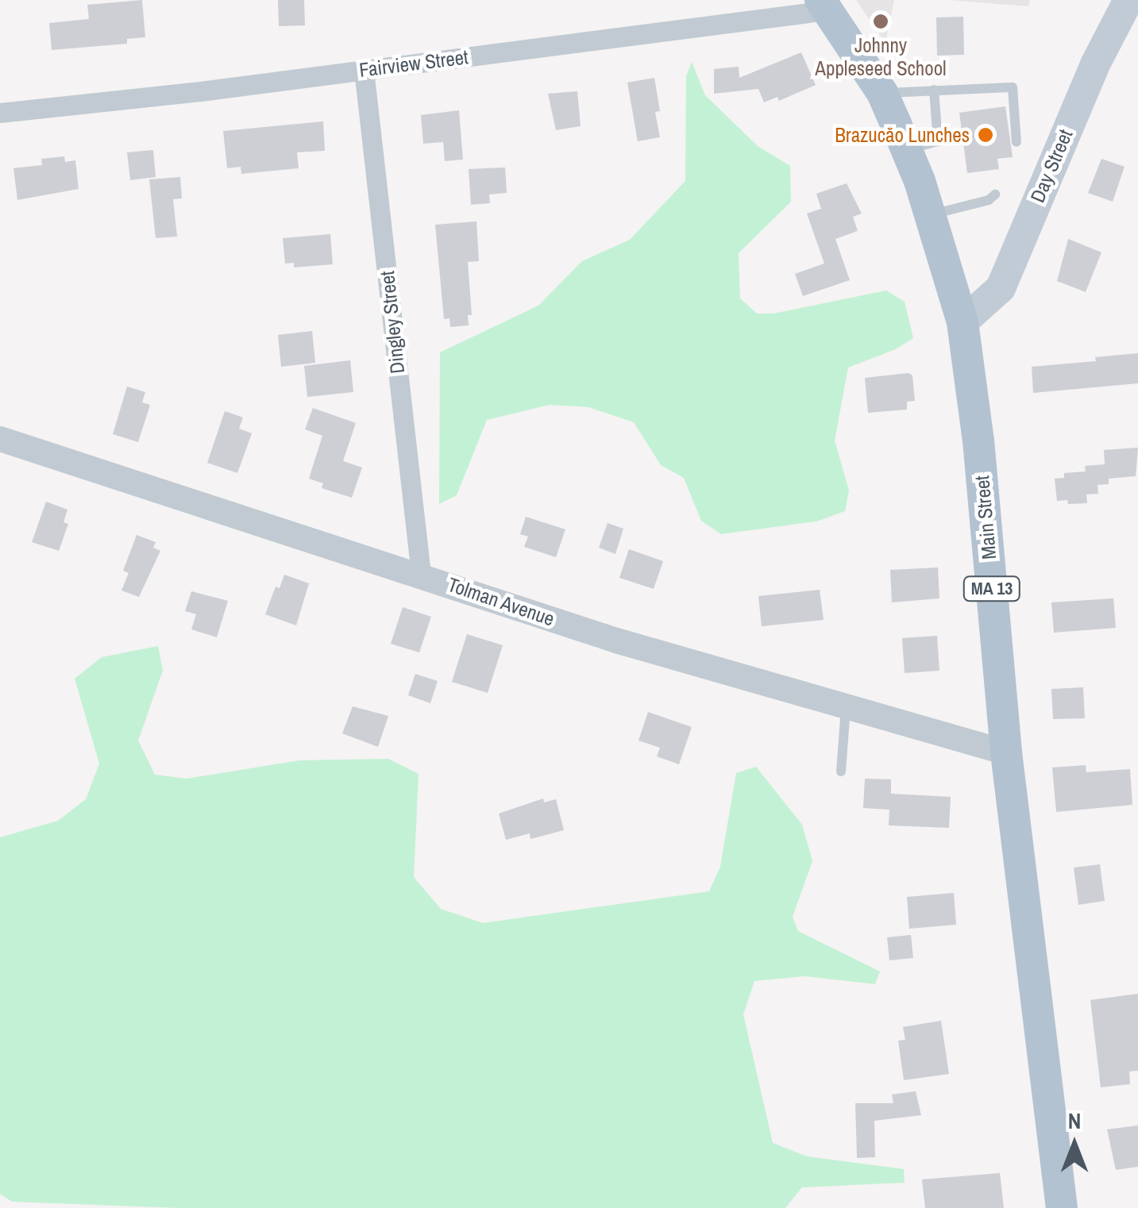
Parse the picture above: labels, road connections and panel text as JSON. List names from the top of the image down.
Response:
{
  "streets": {
    "main road": ["Day Street", "Main Street", "MA 13"],
    "street": ["Fairview Street", "Dingley Street", "Tolman Avenue"]
  },
  "crossings": [
    ["Fairview Street", "Dingley Street"],
    ["Fairview Street", "Main Street"],
    ["Day Street", "Main Street"],
    ["Dingley Street", "Tolman Avenue"],
    ["Main Street", "Tolman Avenue"]
  ],
  "places": ["Johnny Appleseed School", "Brazucăo Lunches"],
  "north": "top"
}
